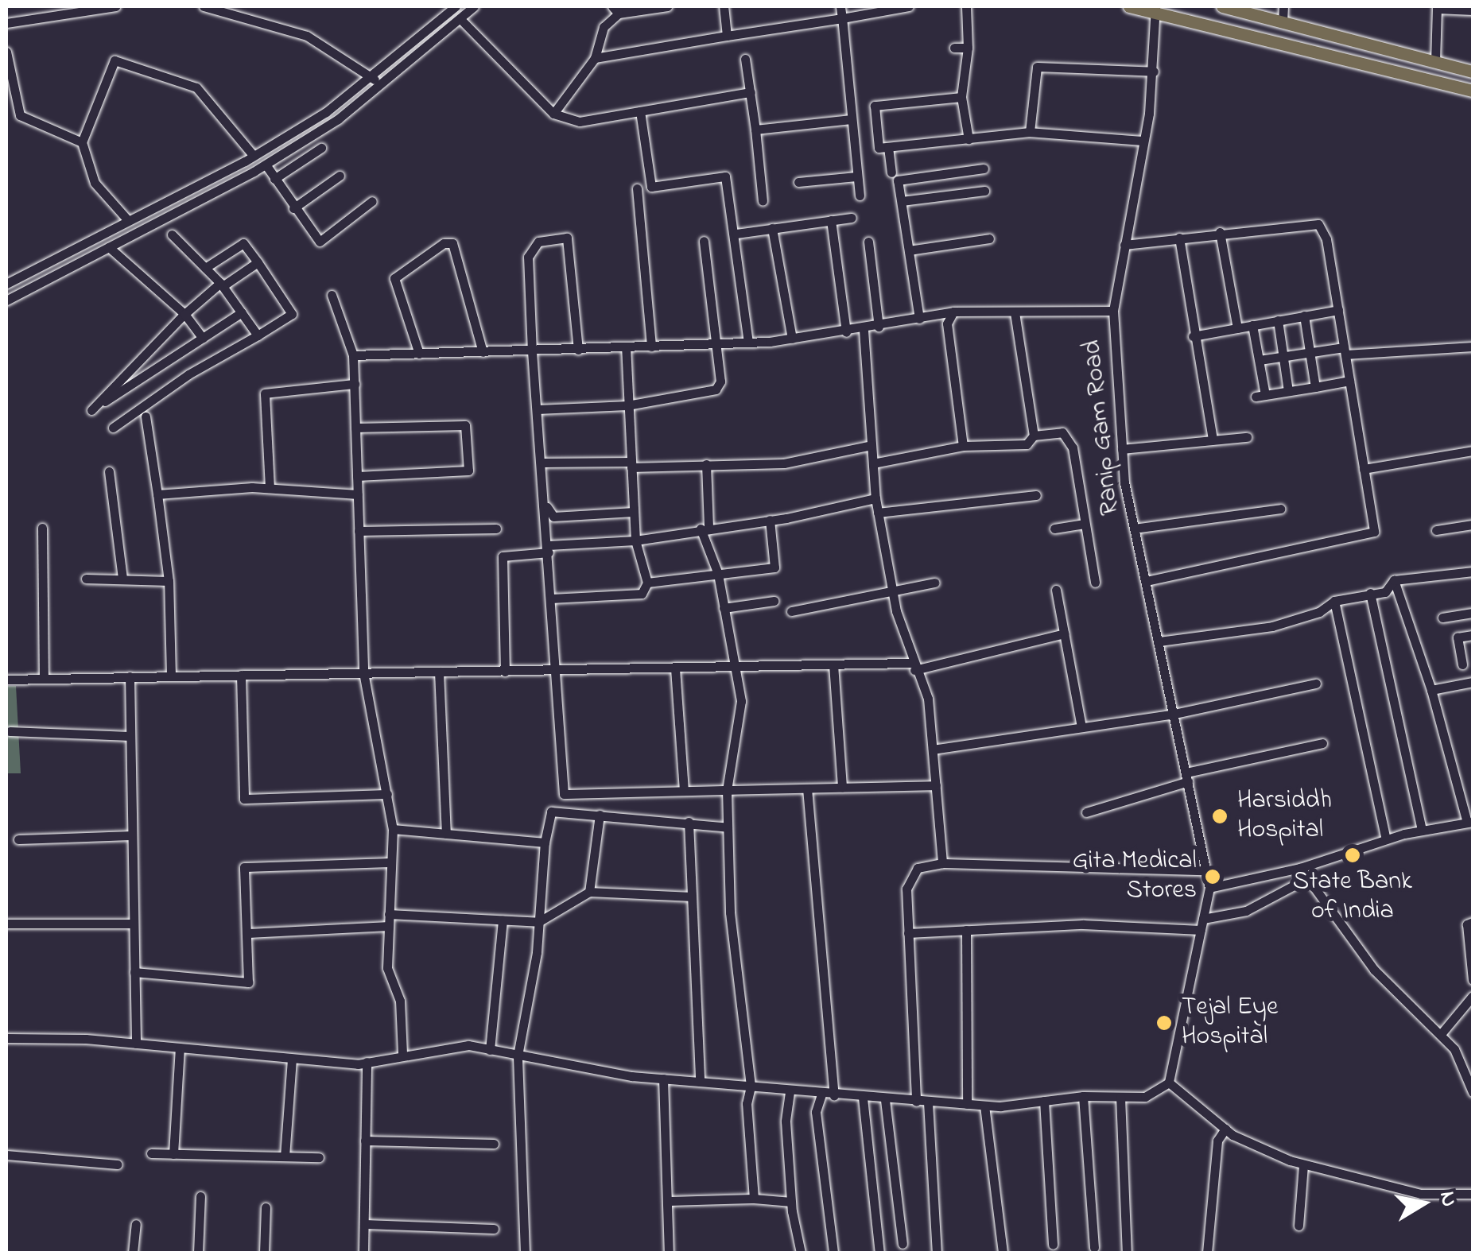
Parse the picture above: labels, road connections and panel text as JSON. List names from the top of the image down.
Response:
{
  "streets": {
    "street": ["Ranip Gam Road"]
  },
  "places": [
    "Harsiddh Hospital",
    "State Bank of India",
    "Gita Medical Stores",
    "Tejal Eye Hospital"
  ],
  "north": "right"
}
